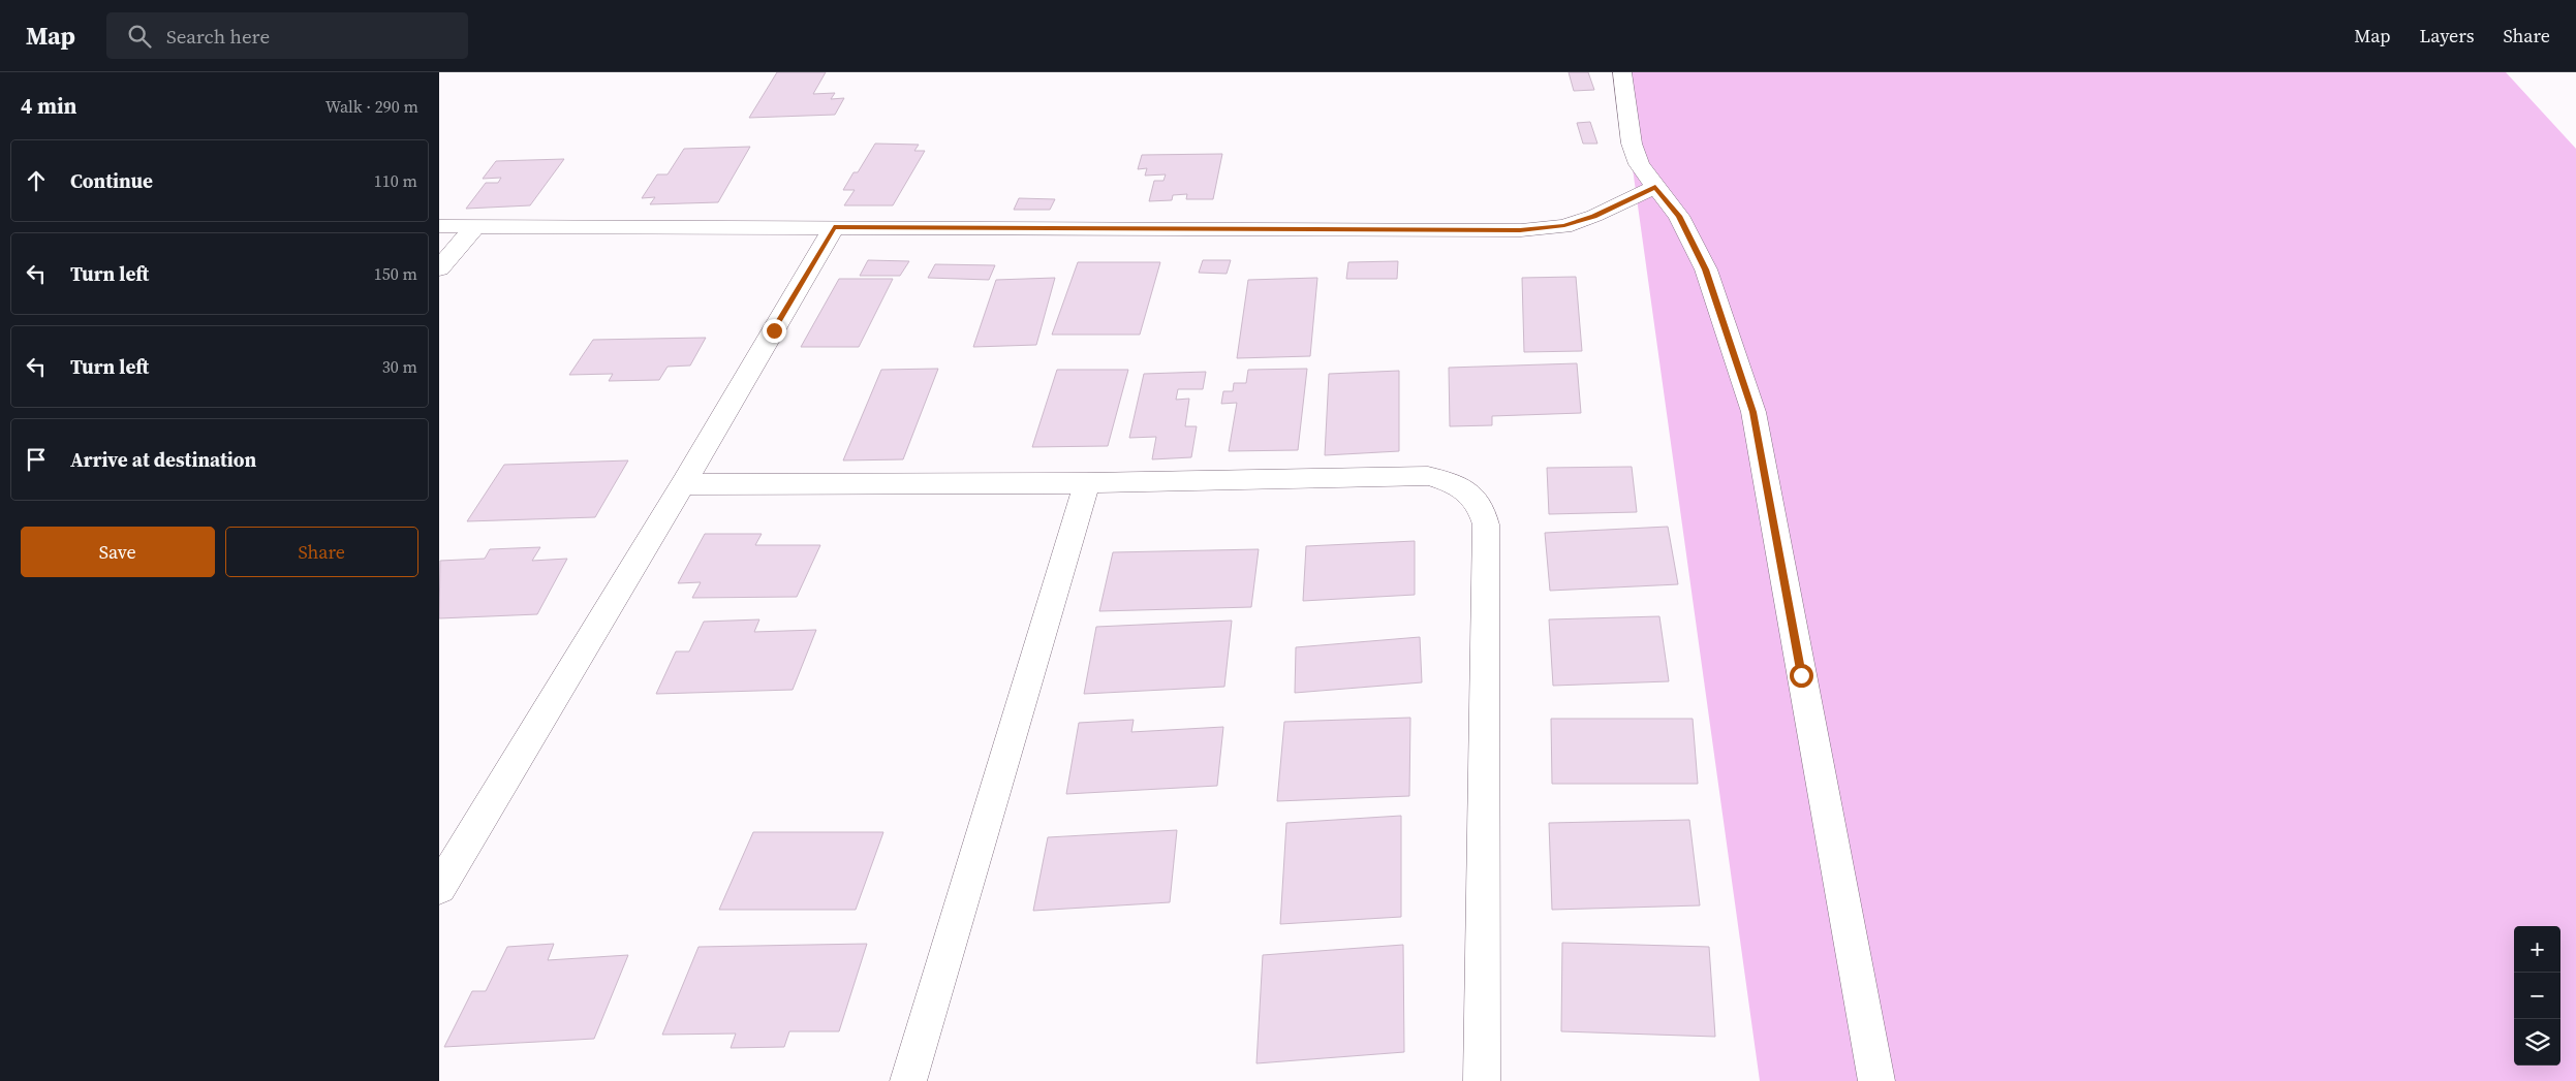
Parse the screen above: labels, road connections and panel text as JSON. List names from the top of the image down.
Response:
{
  "page": {
    "header": "Map",
    "search": "Search here",
    "nav": ["Map", "Layers", "Share"],
    "heading": ["4 min", "Walk · 290 m"],
    "list": [
      ["Continue", "110 m"],
      ["Turn left", "150 m"],
      ["Turn left", "30 m"],
      "Arrive at destination"
    ],
    "buttons": ["Save", "Share"],
    "map_buttons": ["+", "−"]
  }
}
